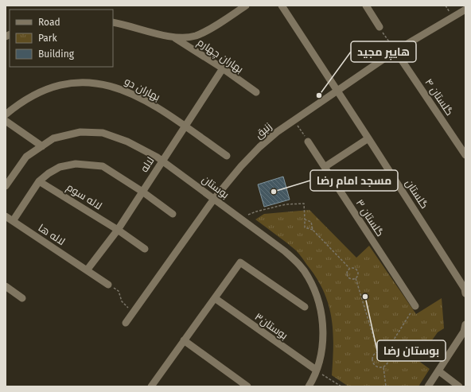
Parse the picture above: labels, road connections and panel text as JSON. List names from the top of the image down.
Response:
{
  "streets": {
    "street": [
      "بهاران چهارم",
      "بهاران دو",
      "گلستان ۴",
      "زنبق",
      "لاله",
      "بوستان",
      "گلستان",
      "لاله سوم",
      "گلستان ۳",
      "لاله ها",
      "بوستان۳"
    ]
  },
  "crossings": [
    ["بهاران چهارم", "لاله"],
    ["بهاران دو", "لاله"],
    ["گلستان ۴", "زنبق"],
    ["زنبق", "بوستان"],
    ["زنبق", "گلستان"],
    ["لاله", "بوستان"],
    ["لاله", "لاله سوم"],
    ["لاله", "لاله ها"],
    ["بوستان", "بوستان۳"]
  ],
  "places": ["هایپر مجید", "مسجد امام رضا", "بوستان رضا"],
  "legend": ["Road", "Park", "Building"]
}
